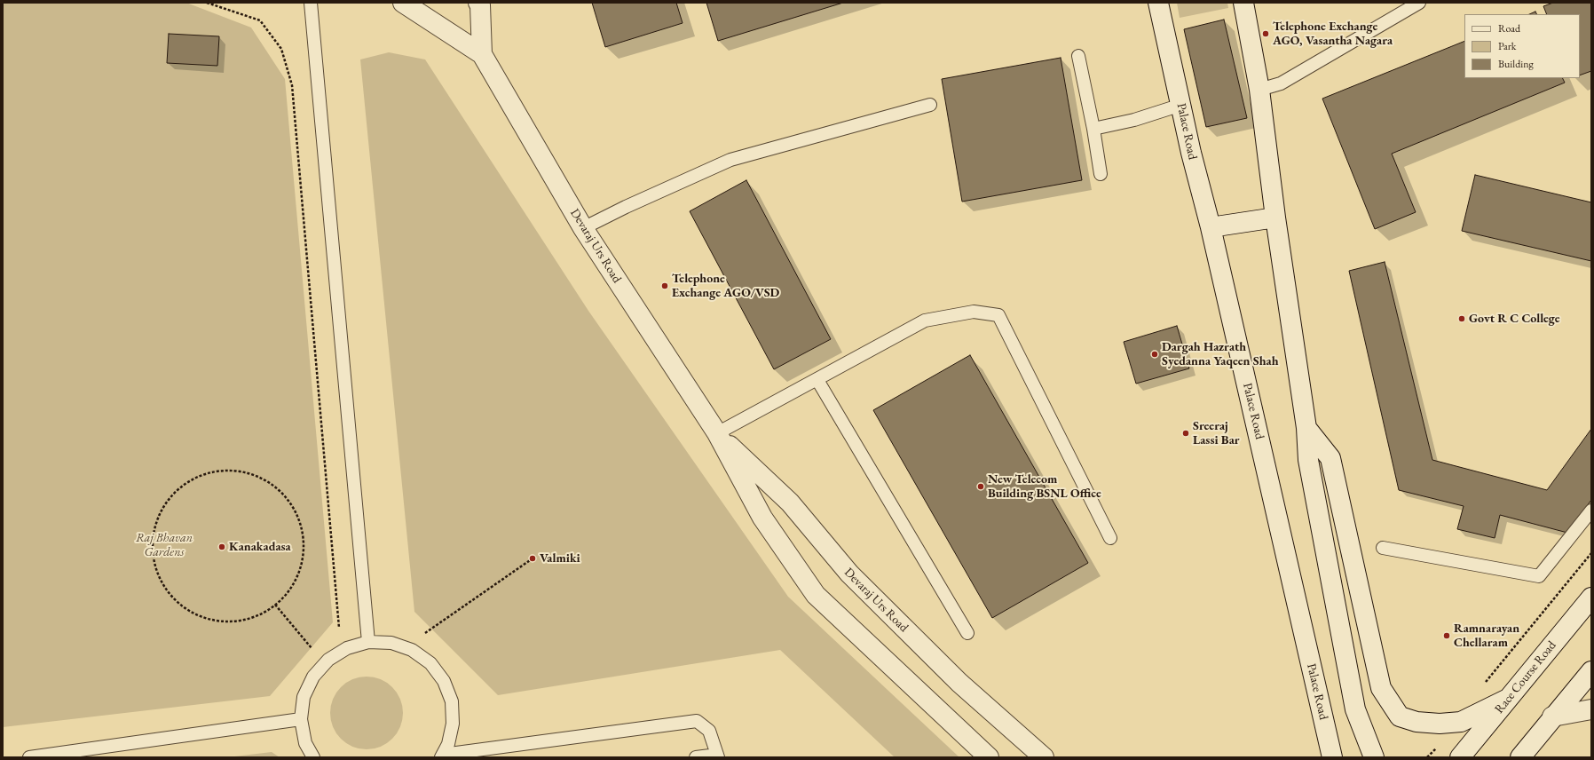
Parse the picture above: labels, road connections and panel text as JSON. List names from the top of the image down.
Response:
{
  "streets": {
    "main road": ["Palace Road", "Devaraj Urs Road", "Race Course Road"]
  },
  "parks": ["Raj Bhavan Gardens"],
  "places": [
    "Telephone Exchange AGO, Vasantha Nagara",
    "Telephone Exchange AGO/VSD",
    "Govt R C College",
    "Dargah Hazrath Syedanna Yaqeen Shah",
    "Sreeraj Lassi Bar",
    "New Telecom Building BSNL Office",
    "Kanakadasa",
    "Valmiki",
    "Ramnarayan Chellaram"
  ],
  "legend": ["Road", "Park", "Building"]
}
